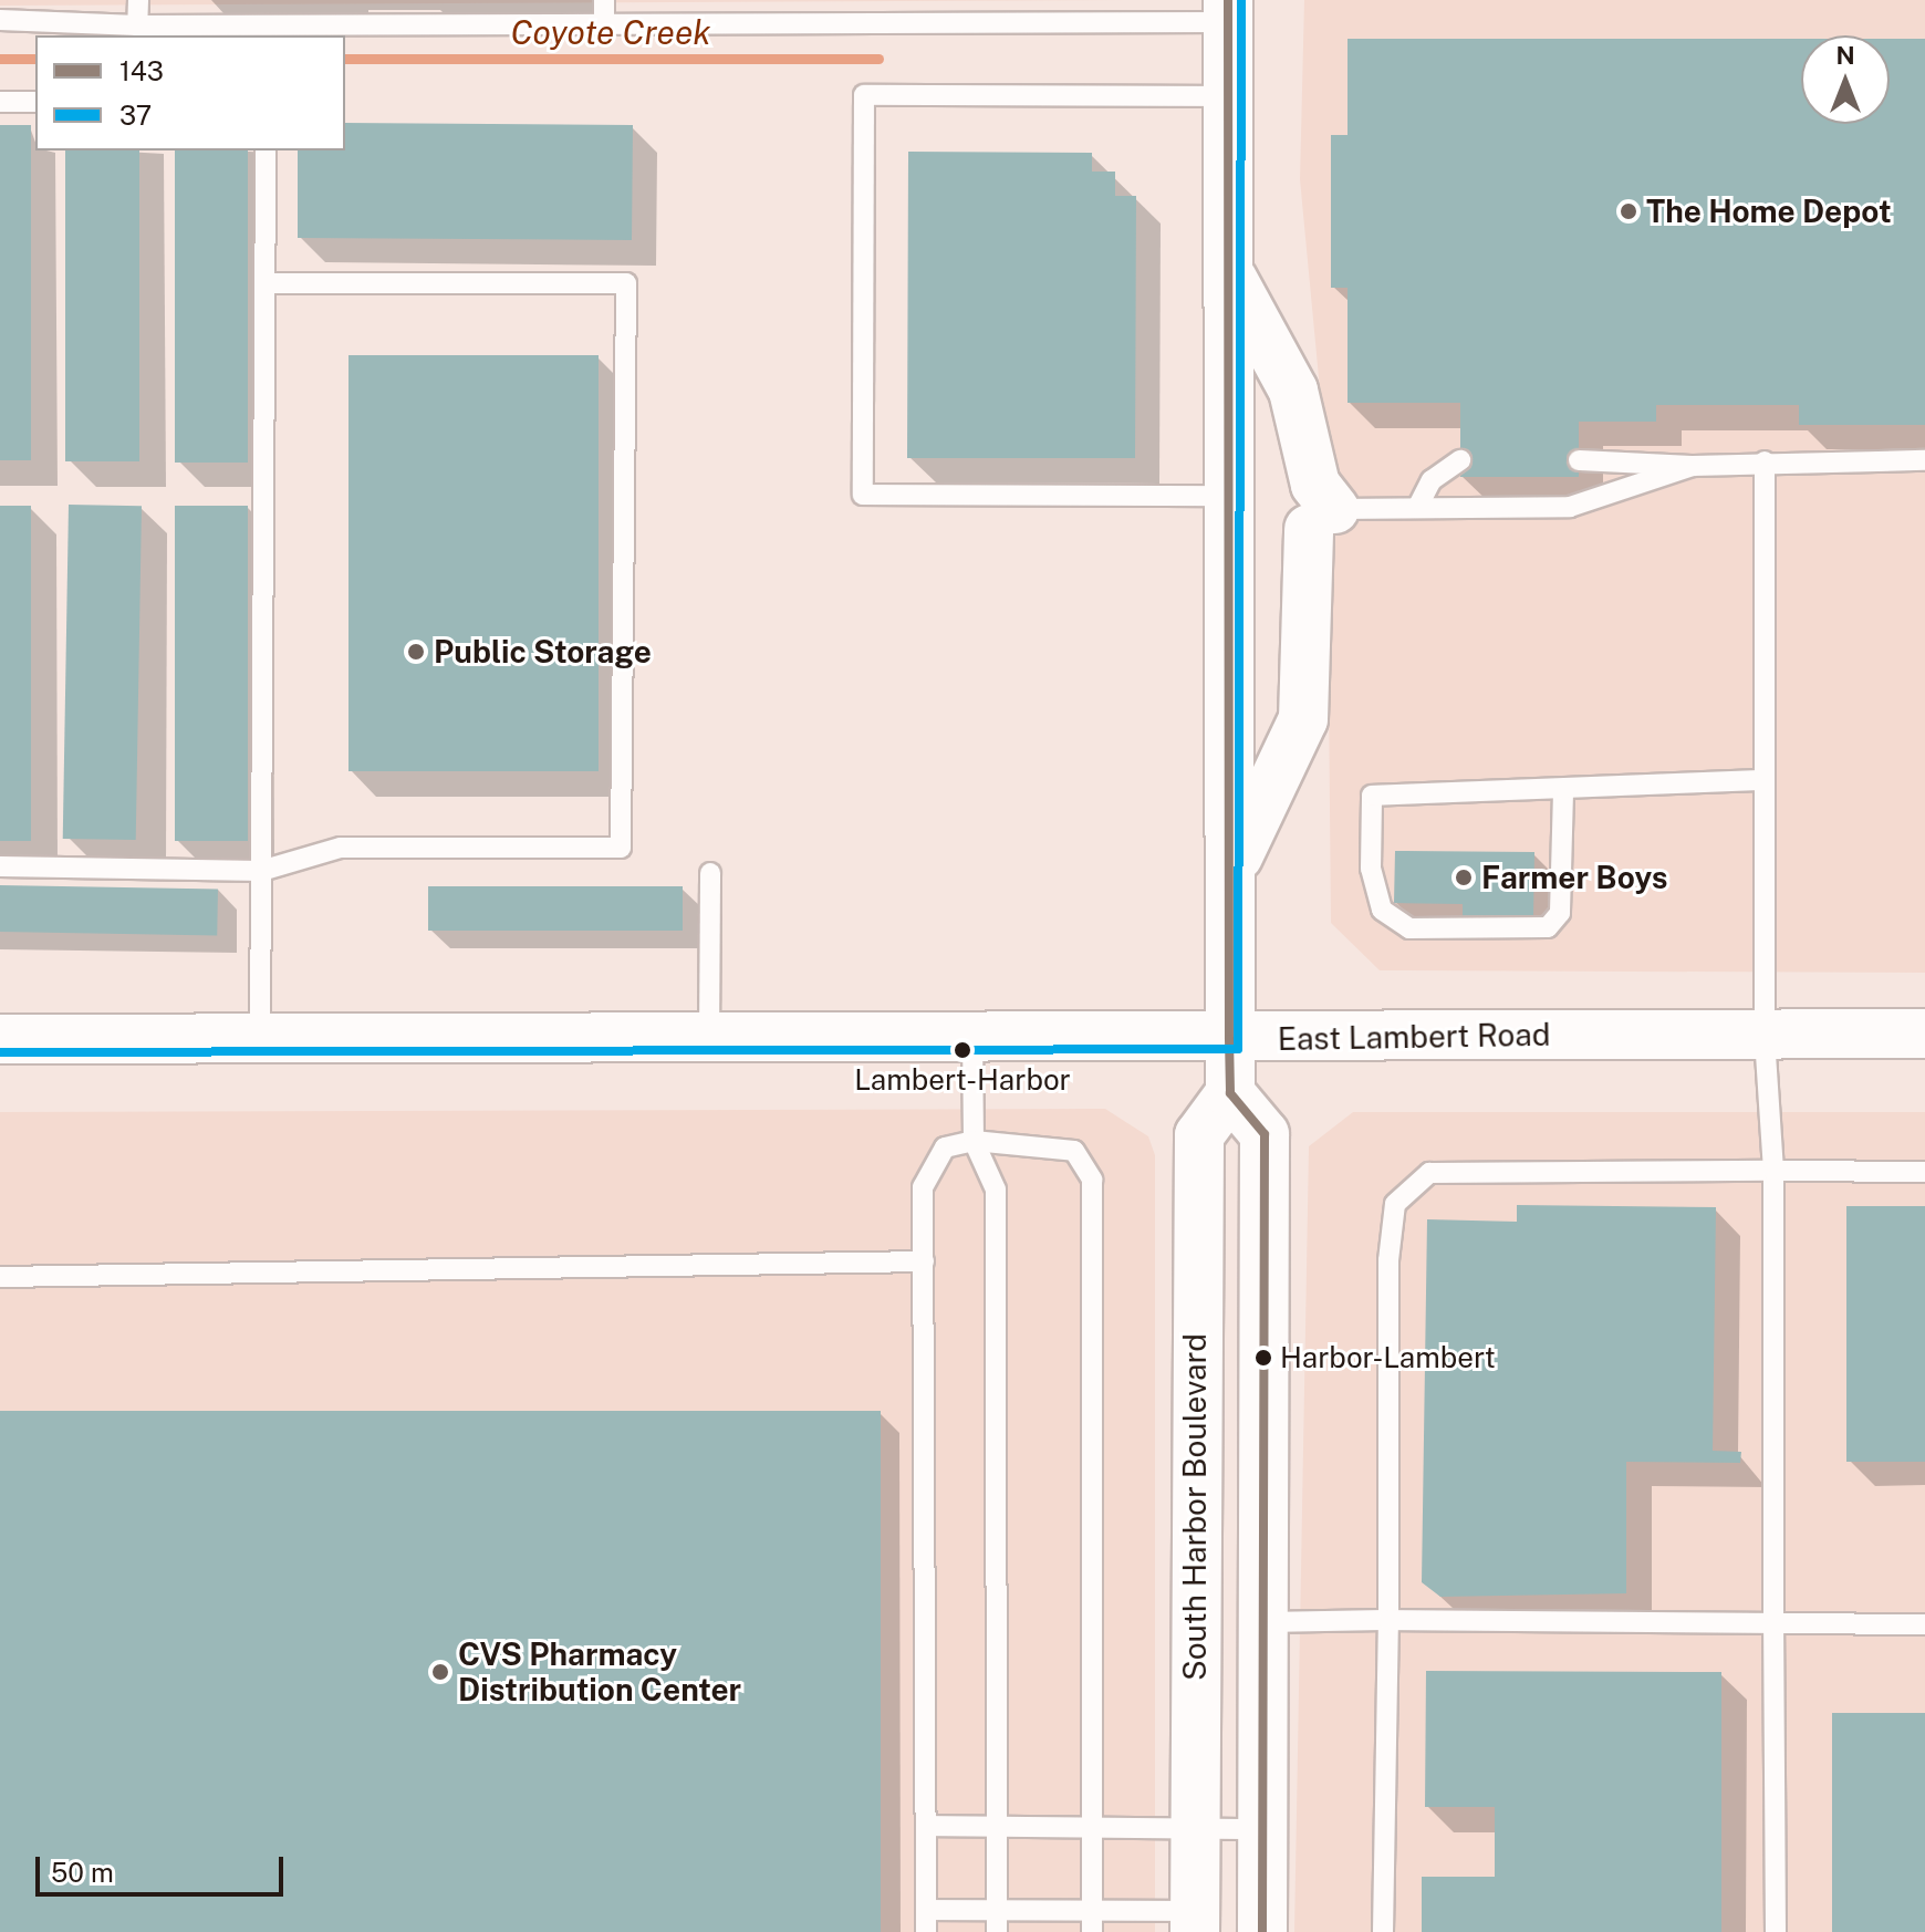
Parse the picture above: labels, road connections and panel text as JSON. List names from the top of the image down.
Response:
{
  "streets": {
    "main road": ["East Lambert Road", "South Harbor Boulevard"]
  },
  "water": ["Coyote Creek"],
  "places": [
    "The Home Depot",
    "Public Storage",
    "Farmer Boys",
    "Lambert-Harbor",
    "Harbor-Lambert",
    "CVS Pharmacy Distribution Center"
  ],
  "lines": ["transit line 143", "transit line 37"],
  "legend": ["143", "37"],
  "scale_bar": "50 m",
  "north": "top"
}
